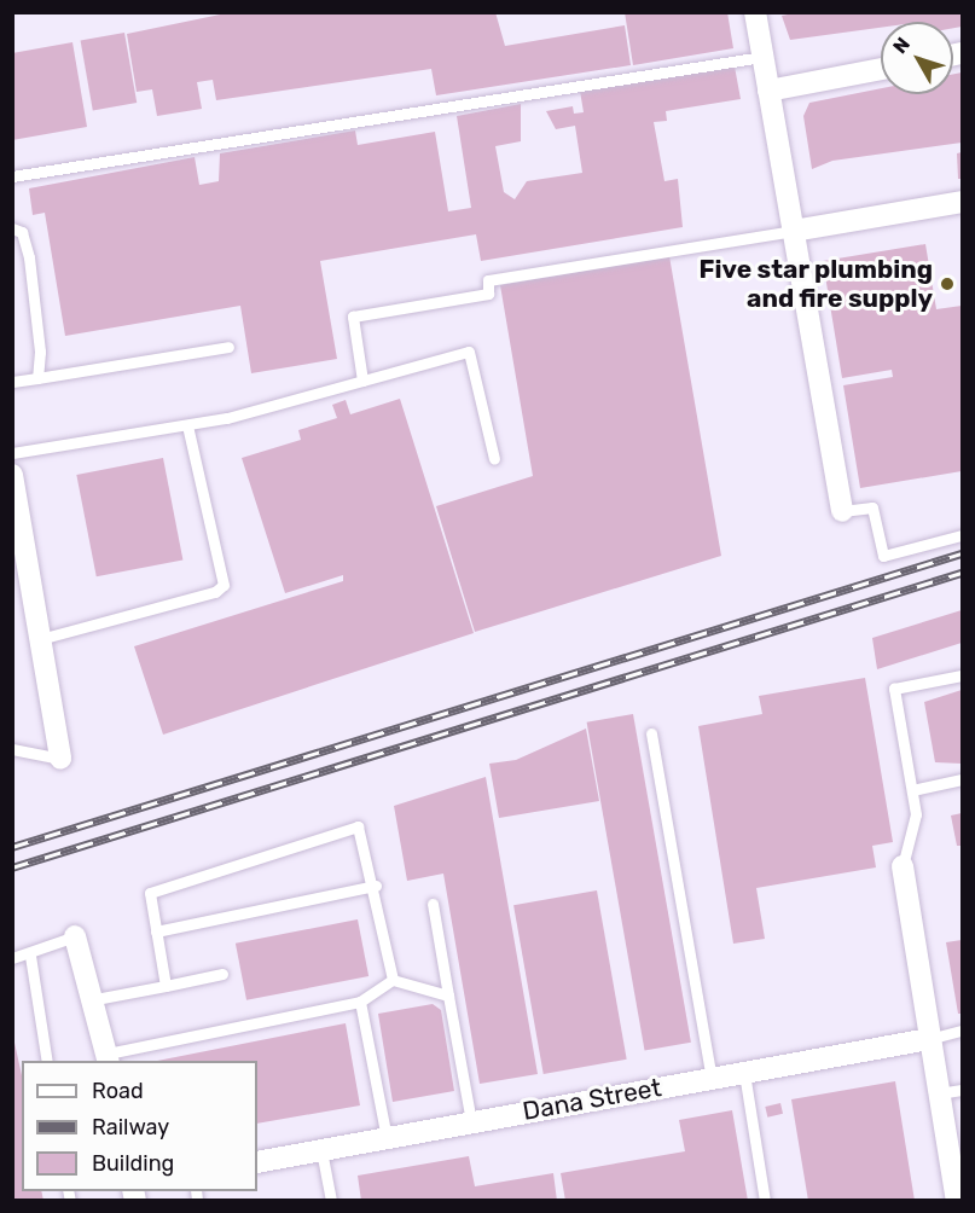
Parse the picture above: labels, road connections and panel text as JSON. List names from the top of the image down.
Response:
{
  "streets": {
    "street": ["Dana Street"]
  },
  "places": ["Five star plumbing and fire supply"],
  "legend": ["Road", "Railway", "Building"],
  "north": "top left"
}
